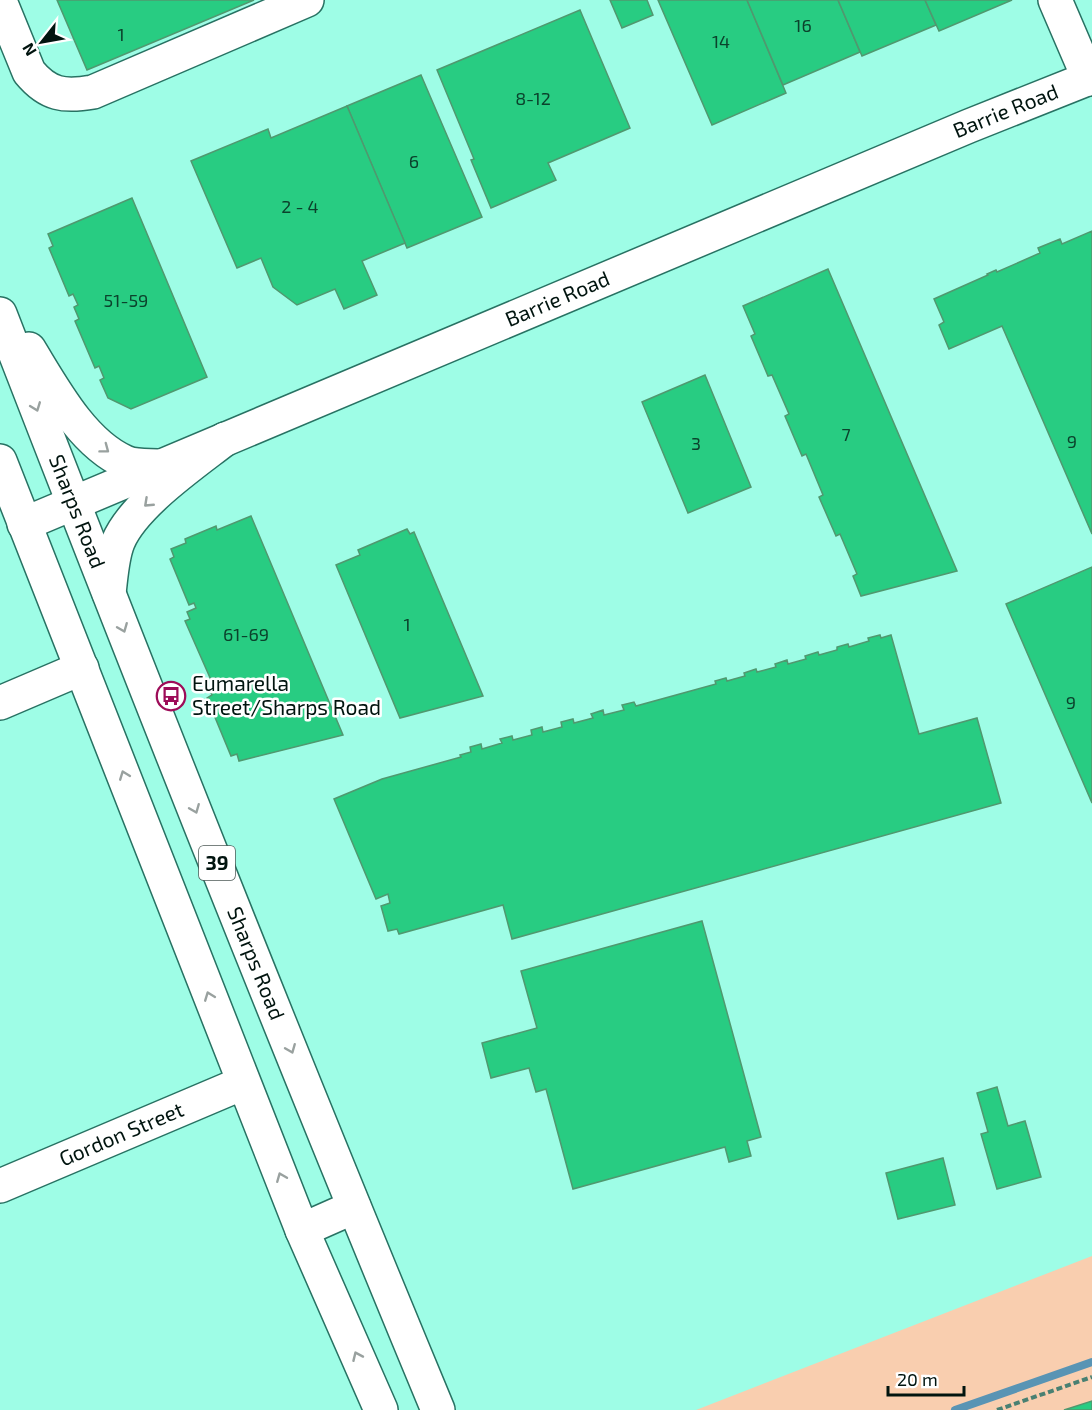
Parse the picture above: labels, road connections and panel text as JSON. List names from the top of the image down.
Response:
{
  "streets": {
    "main road": [
      "Barrie Road",
      "Sharps Road",
      "39",
      "Gordon Street"
    ]
  },
  "crossings": [
    ["Barrie Road", "Sharps Road"]
  ],
  "places": {
    "bus stop": ["Eumarella Street/Sharps Road"]
  },
  "house_numbers": [
    "16",
    "1",
    "14",
    "8-12",
    "6",
    "2 - 4",
    "51-59",
    "7",
    "9",
    "3",
    "1",
    "61-69",
    "9"
  ],
  "scale_bar": "20 m",
  "north": "bottom left"
}
